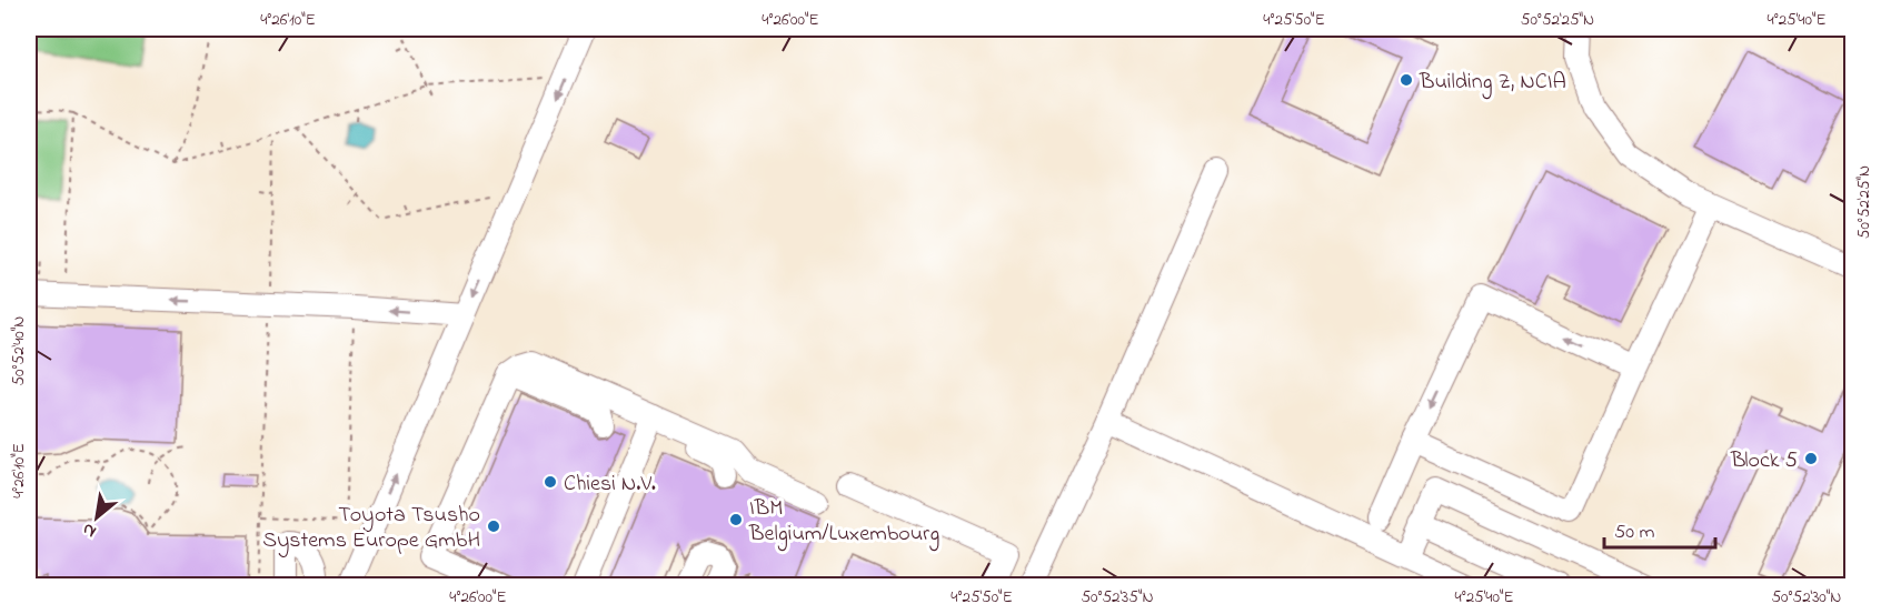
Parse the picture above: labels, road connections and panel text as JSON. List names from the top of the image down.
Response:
{
  "places": [
    "Building Z, NCIA",
    "Block 5",
    "Chiesi N.V.",
    "IBM Belgium/Luxembourg",
    "Toyota Tsusho Systems Europe GmbH"
  ],
  "scale_bar": "50 m",
  "north": "bottom left",
  "coordinates": [
    "4°26'10\"E",
    "4°26'00\"E",
    "4°25'50\"E",
    "50°52'25\"N",
    "4°25'40\"E",
    "50°52'40\"N",
    "50°52'35\"N",
    "50°52'30\"N"
  ]
}
